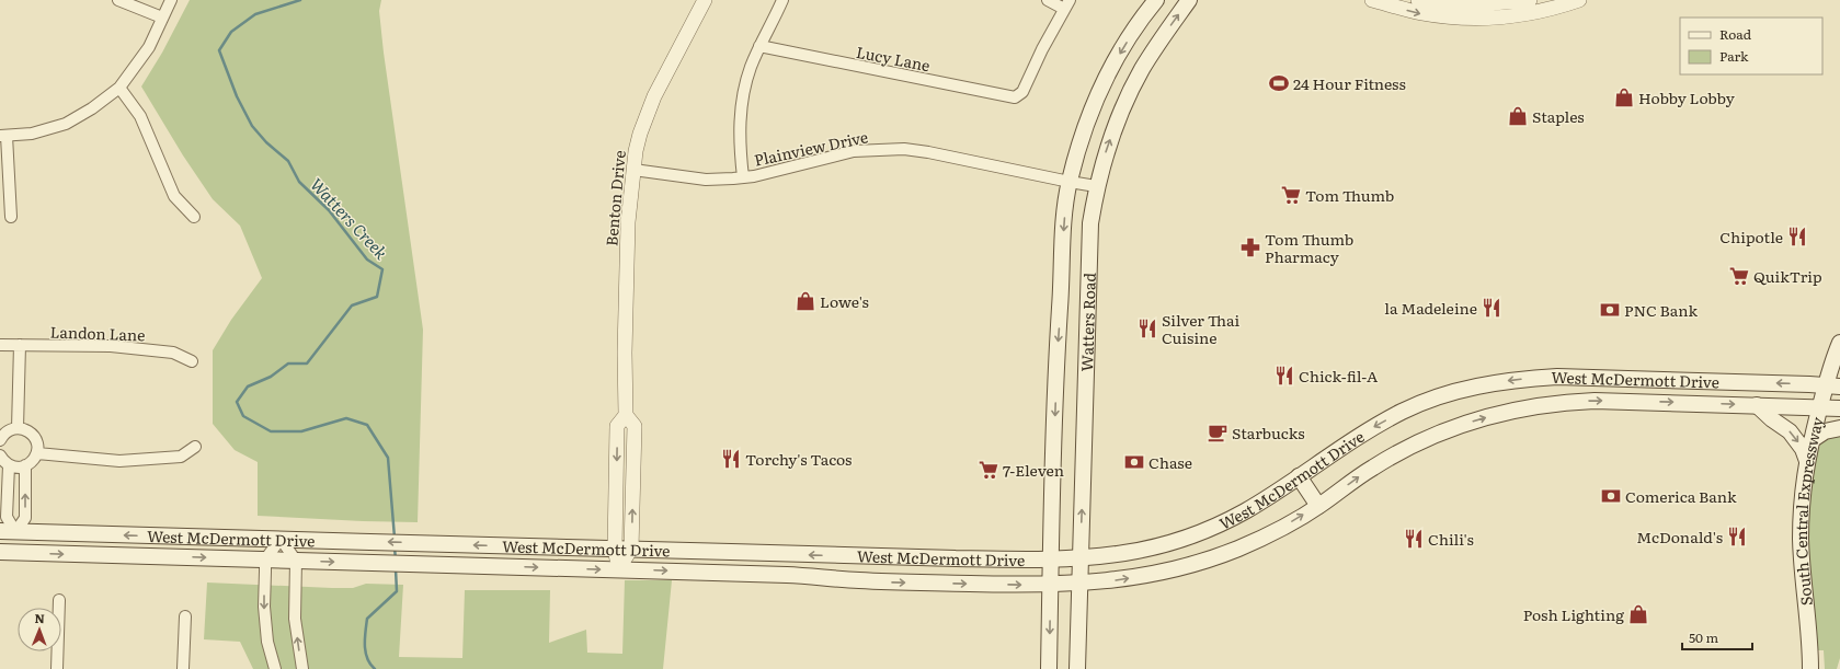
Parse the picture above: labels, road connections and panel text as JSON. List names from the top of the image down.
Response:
{
  "streets": {
    "main road": ["Watters Road", "West McDermott Drive", "South Central Expressway"],
    "street": [
      "Lucy Lane",
      "Plainview Drive",
      "Benton Drive",
      "Landon Lane"
    ]
  },
  "crossings": [
    ["Plainview Drive", "Benton Drive"],
    ["Plainview Drive", "Watters Road"],
    ["Benton Drive", "West McDermott Drive"],
    ["Watters Road", "West McDermott Drive"],
    ["West McDermott Drive", "South Central Expressway"]
  ],
  "water": ["Watters Creek"],
  "places": {
    "sports": ["24 Hour Fitness"],
    "shop": [
      "Hobby Lobby",
      "Staples",
      "Lowe's",
      "Posh Lighting"
    ],
    "supermarket": ["Tom Thumb", "QuikTrip", "7-Eleven"],
    "restaurant": [
      "Chipotle",
      "la Madeleine",
      "Silver Thai Cuisine",
      "Chick-fil-A",
      "Torchy's Tacos",
      "McDonald's",
      "Chili's"
    ],
    "pharmacy": ["Tom Thumb Pharmacy"],
    "bank": ["PNC Bank", "Chase", "Comerica Bank"],
    "cafe": ["Starbucks"]
  },
  "legend": ["Road", "Park"],
  "scale_bar": "50 m",
  "north": "top"
}
